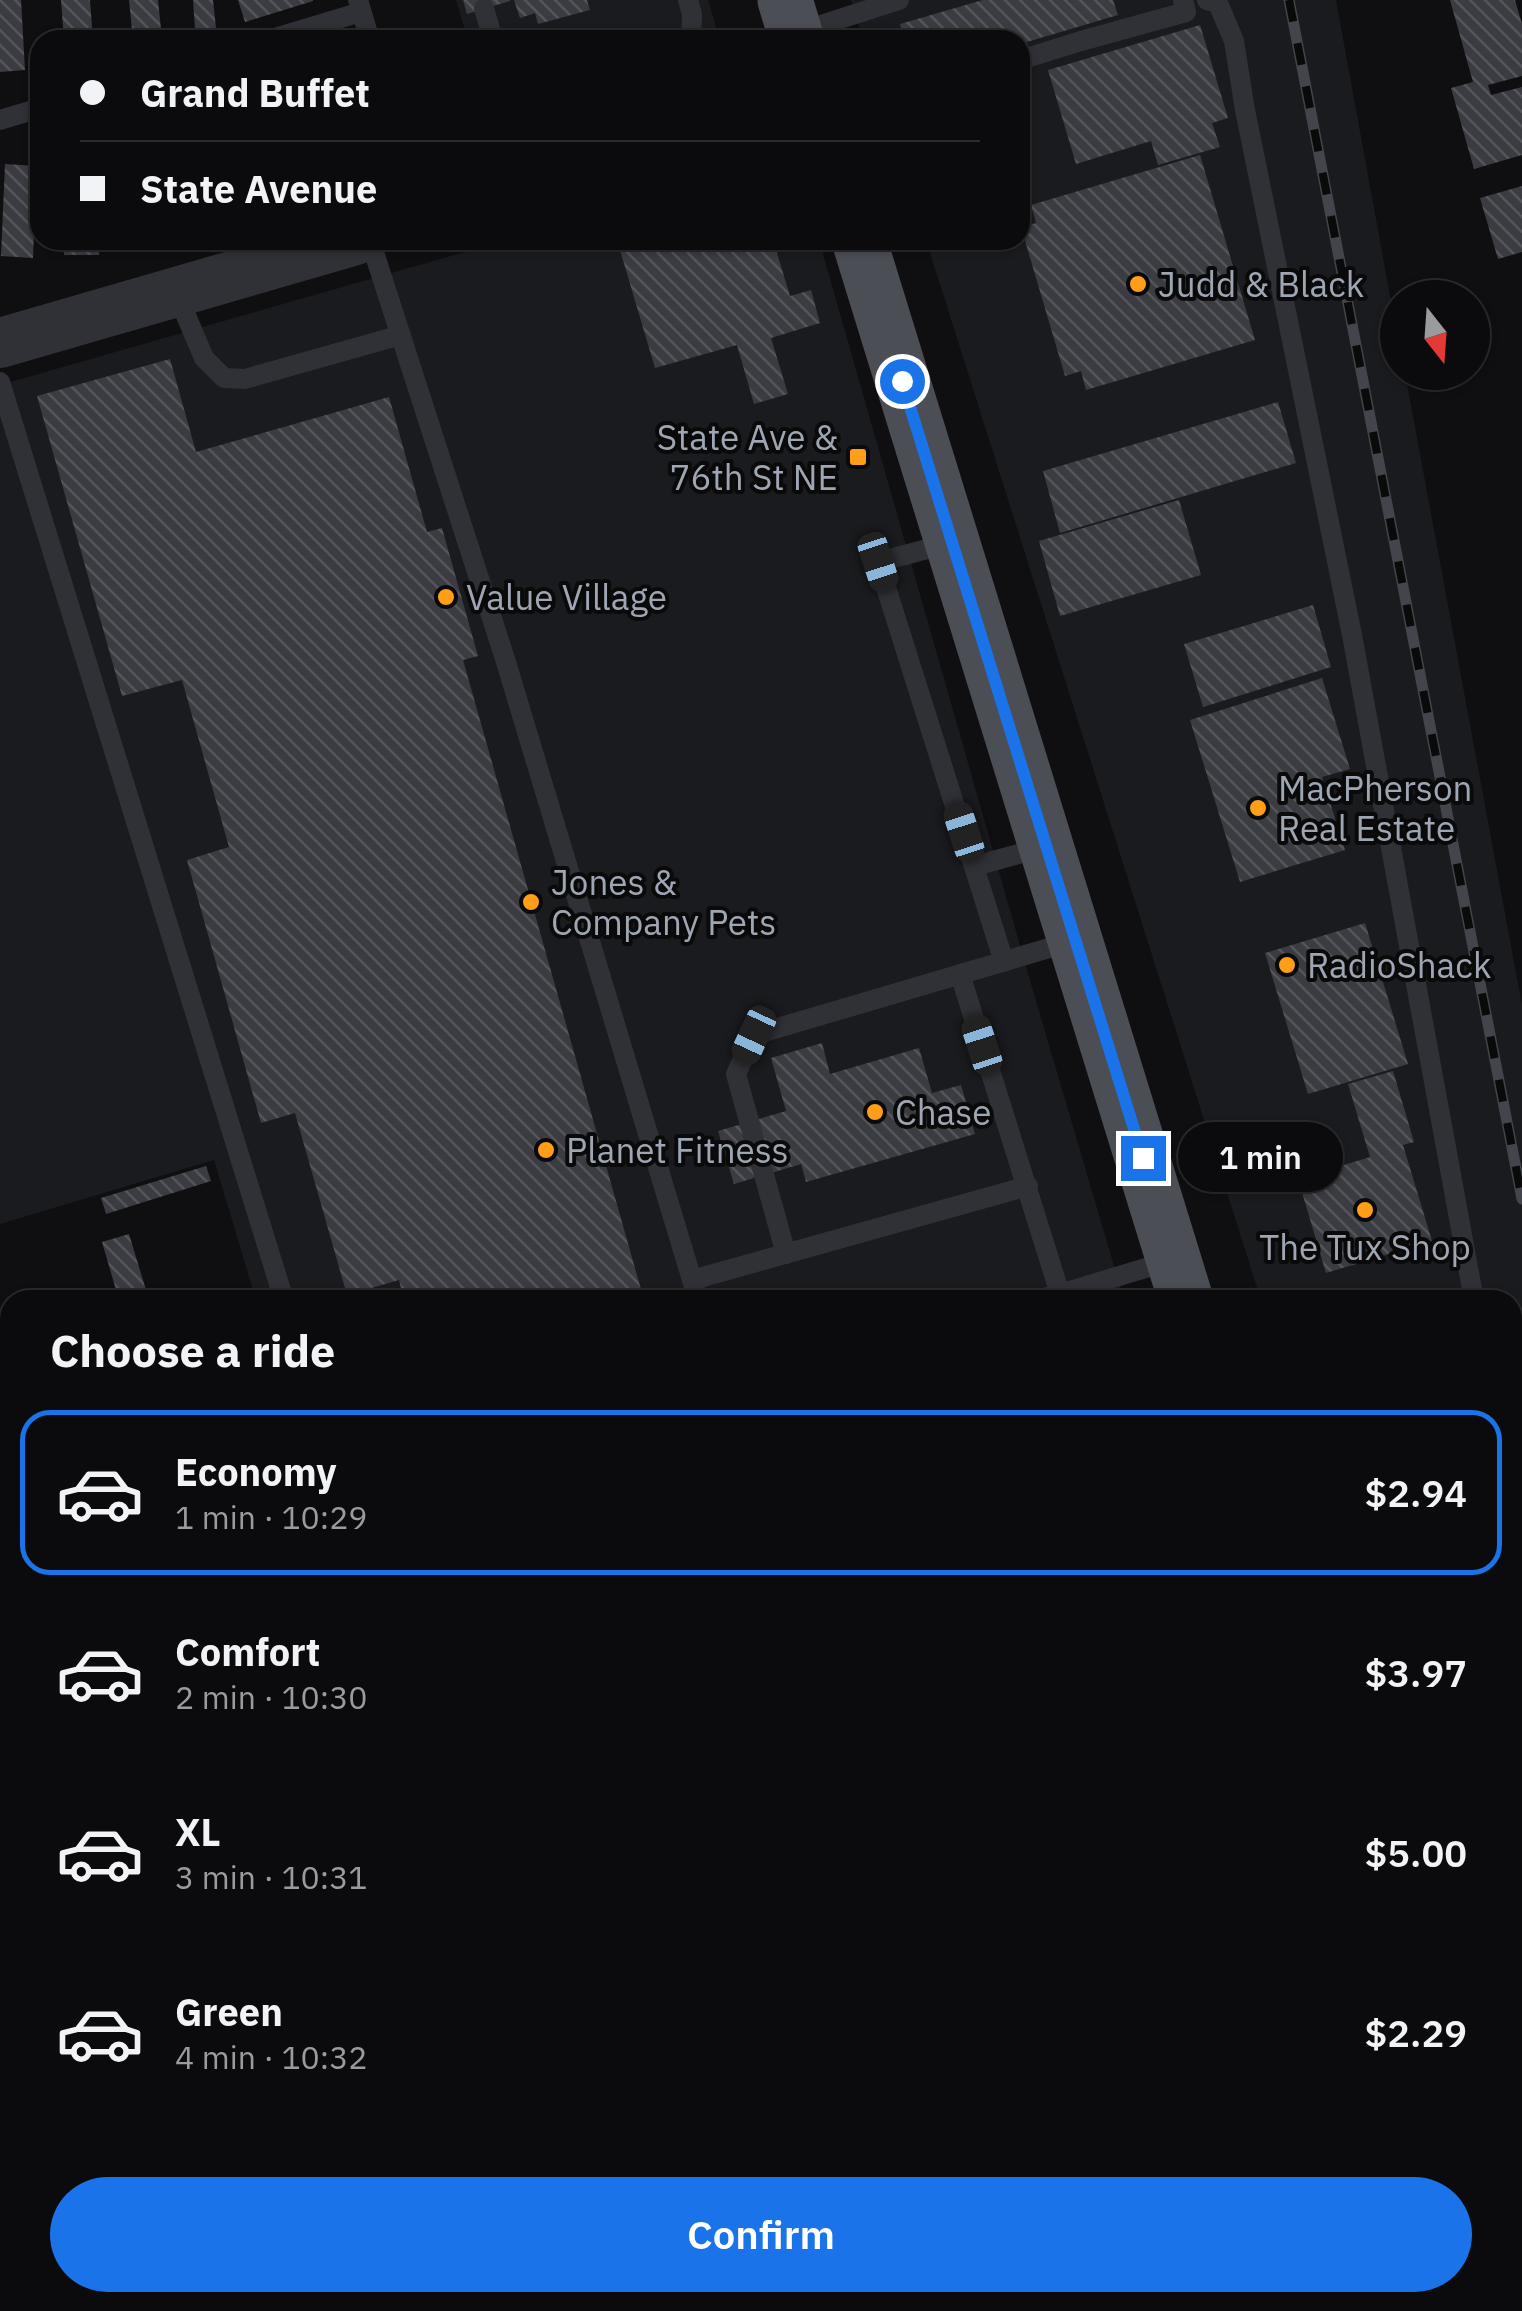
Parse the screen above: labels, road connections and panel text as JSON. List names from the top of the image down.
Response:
{
  "places": {
    "other": [
      "Judd & Black",
      "Value Village",
      "MacPherson Real Estate",
      "Jones & Company Pets",
      "RadioShack",
      "Chase",
      "Planet Fitness",
      "The Tux Shop"
    ],
    "transit": ["State Ave & 76th St NE"]
  },
  "north": "bottom",
  "page": {
    "banner": ["Grand Buffet", "State Avenue"],
    "bubble": "1 min",
    "heading": "Choose a ride",
    "list": [
      {
        "name": "Economy",
        "note": "1 min · 10:29",
        "value": "$2.94"
      },
      {
        "name": "Comfort",
        "note": "2 min · 10:30",
        "value": "$3.97"
      },
      {
        "name": "XL",
        "note": "3 min · 10:31",
        "value": "$5.00"
      },
      {
        "name": "Green",
        "note": "4 min · 10:32",
        "value": "$2.29"
      }
    ],
    "buttons": "Confirm"
  }
}
